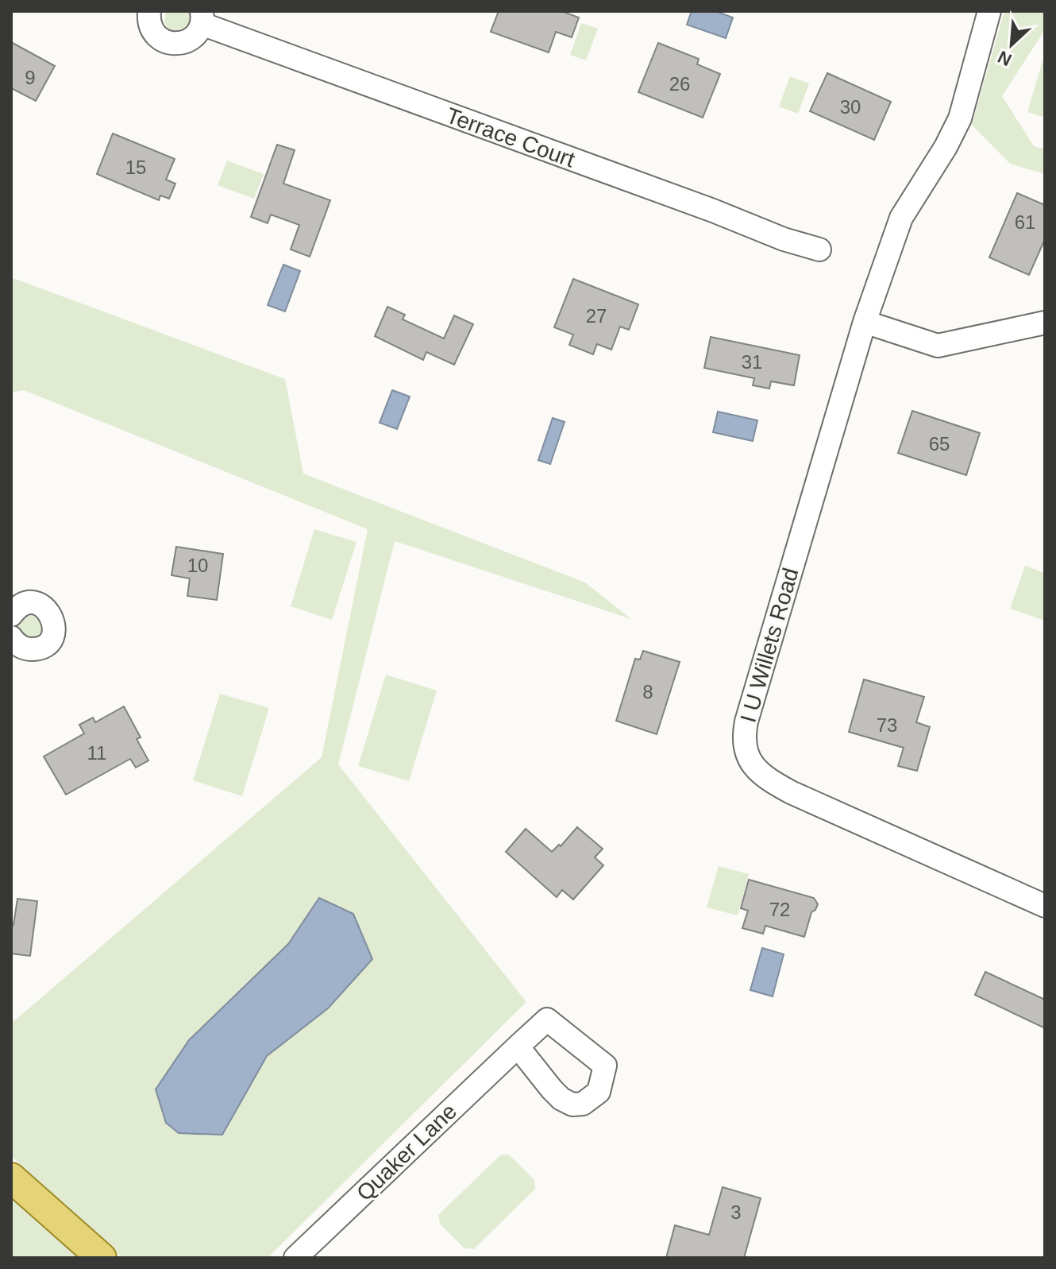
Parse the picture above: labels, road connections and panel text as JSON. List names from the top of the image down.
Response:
{
  "streets": {
    "street": ["Terrace Court", "I U Willets Road", "Quaker Lane"]
  },
  "house_numbers": [
    "9",
    "26",
    "30",
    "15",
    "61",
    "27",
    "31",
    "65",
    "10",
    "8",
    "73",
    "11",
    "72",
    "3"
  ],
  "north": "bottom left"
}
